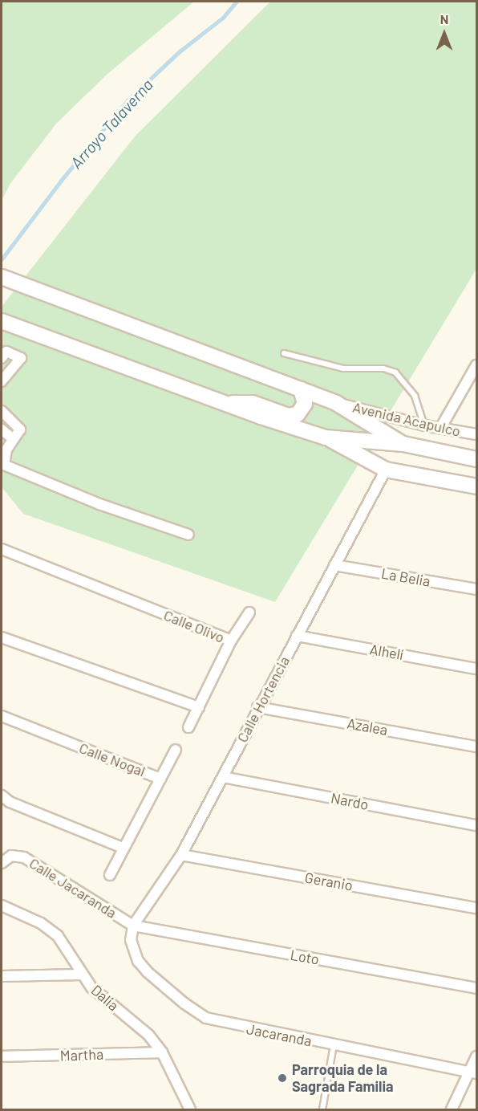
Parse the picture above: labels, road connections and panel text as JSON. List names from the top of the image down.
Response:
{
  "streets": {
    "street": [
      "Avenida Acapulco",
      "La Belia",
      "Calle Olivo",
      "Alhelí",
      "Calle Hortencia",
      "Azalea",
      "Calle Nogal",
      "Nardo",
      "Geranio",
      "Calle Jacaranda",
      "Loto",
      "Dalia",
      "Jacaranda",
      "Martha"
    ]
  },
  "crossings": [
    ["La Belia", "Calle Hortencia"],
    ["Alhelí", "Calle Hortencia"],
    ["Calle Hortencia", "Azalea"],
    ["Calle Hortencia", "Nardo"],
    ["Calle Hortencia", "Geranio"],
    ["Calle Hortencia", "Calle Jacaranda"],
    ["Calle Hortencia", "Loto"],
    ["Calle Hortencia", "Jacaranda"],
    ["Calle Jacaranda", "Loto"],
    ["Calle Jacaranda", "Jacaranda"],
    ["Loto", "Jacaranda"],
    ["Dalia", "Martha"]
  ],
  "water": ["Arroyo Talaverna"],
  "places": ["Parroquia de la Sagrada Familia"],
  "north": "top"
}
